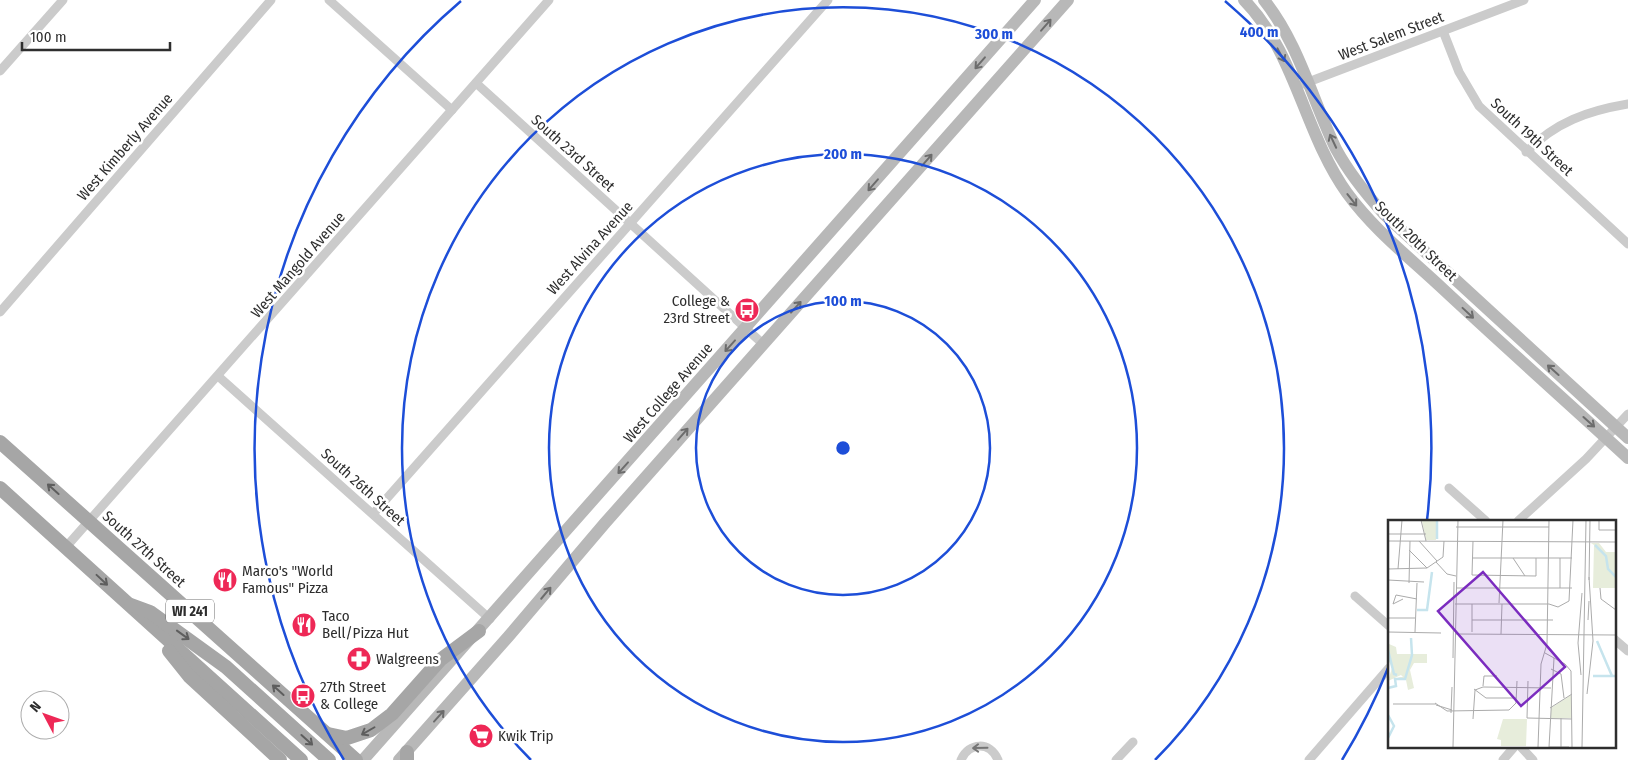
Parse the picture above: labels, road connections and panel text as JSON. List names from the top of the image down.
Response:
{
  "streets": {
    "main road": [
      "South 20th Street",
      "West College Avenue",
      "South 27th Street",
      "WI 241"
    ],
    "street": [
      "West Salem Street",
      "South 19th Street",
      "West Kimberly Avenue",
      "South 23rd Street",
      "West Alvina Avenue",
      "West Mangold Avenue",
      "South 26th Street"
    ]
  },
  "crossings": [
    ["West Salem Street", "South 19th Street"],
    ["West Salem Street", "South 20th Street"],
    ["South 23rd Street", "West Alvina Avenue"],
    ["South 23rd Street", "West Mangold Avenue"],
    ["South 23rd Street", "West College Avenue"],
    ["West Alvina Avenue", "South 26th Street"],
    ["West Mangold Avenue", "South 26th Street"],
    ["West Mangold Avenue", "South 27th Street"],
    ["West Mangold Avenue", "WI 241"],
    ["West College Avenue", "South 26th Street"]
  ],
  "places": {
    "bus stop": ["College & 23rd Street", "27th Street & College"],
    "restaurant": ["Marco's \"World Famous\" Pizza", "Taco Bell/Pizza Hut"],
    "pharmacy": ["Walgreens"],
    "supermarket": ["Kwik Trip"]
  },
  "scale_bar": "100 m",
  "north": "top left",
  "rings": [
    "400 m",
    "300 m",
    "200 m",
    "100 m"
  ]
}
